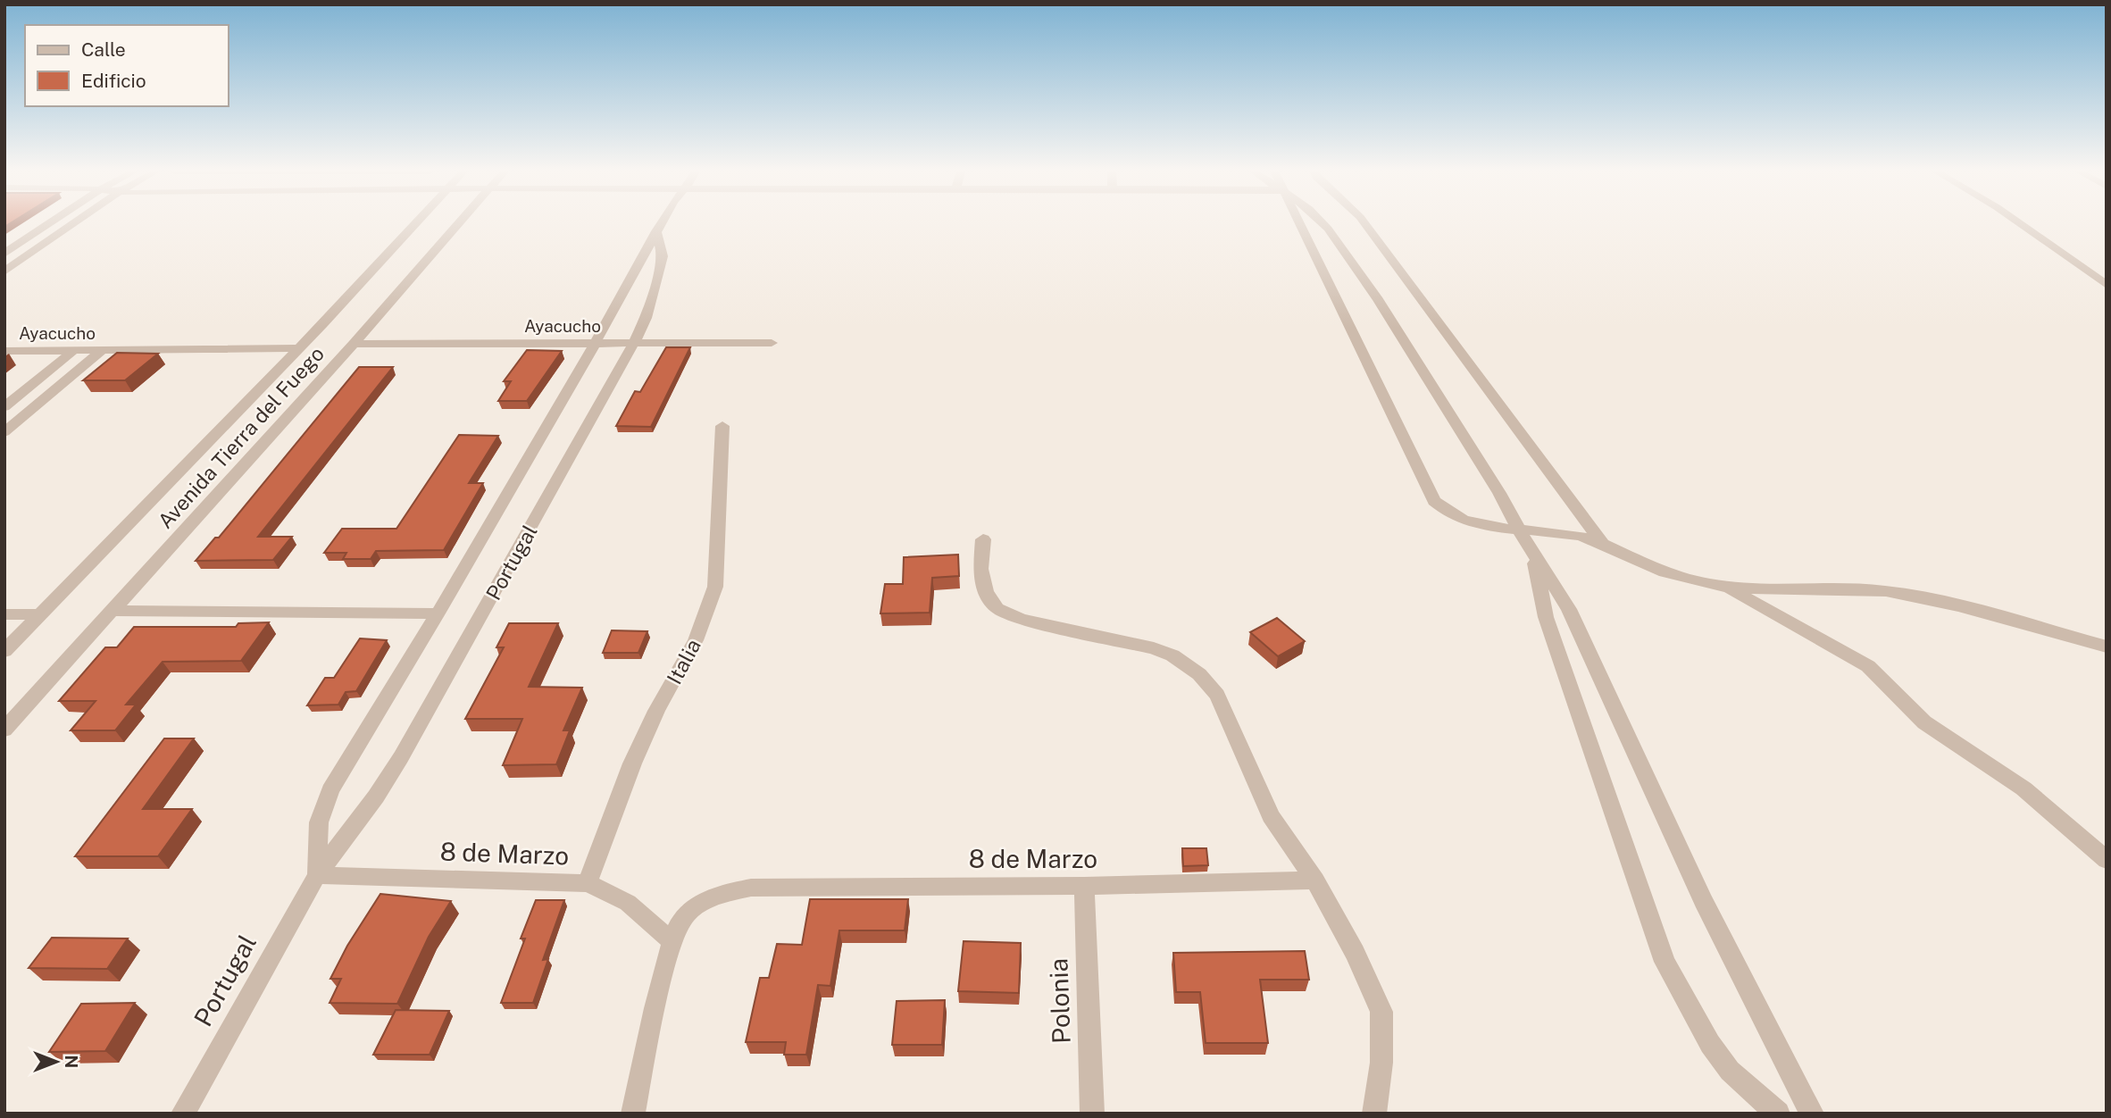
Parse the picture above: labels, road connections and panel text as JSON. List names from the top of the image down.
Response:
{
  "streets": {
    "street": [
      "Ayacucho",
      "Avenida Tierra del Fuego",
      "Portugal",
      "Italia",
      "8 de Marzo",
      "Polonia"
    ]
  },
  "crossings": [
    ["Ayacucho", "Avenida Tierra del Fuego"],
    ["Ayacucho", "Portugal"],
    ["Portugal", "8 de Marzo"],
    ["Italia", "8 de Marzo"],
    ["8 de Marzo", "Polonia"]
  ],
  "legend": ["Calle", "Edificio"],
  "north": "right"
}
